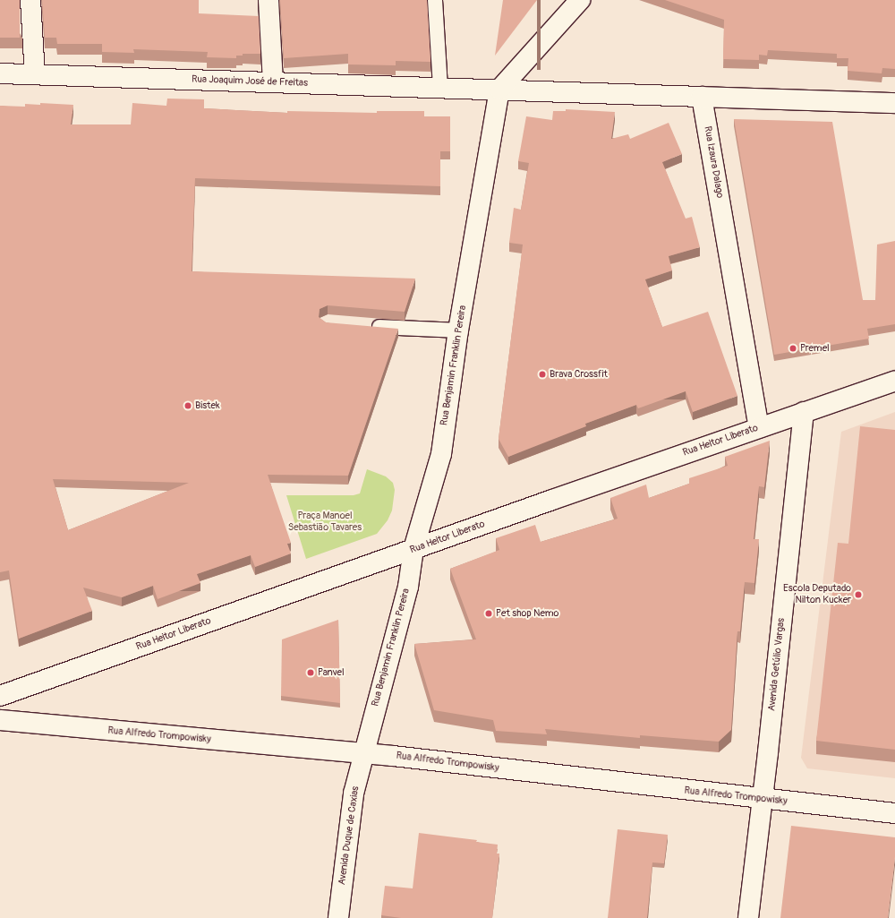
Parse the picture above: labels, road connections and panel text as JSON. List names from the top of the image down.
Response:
{
  "streets": {
    "main road": [
      "Rua Joaquim José de Freitas",
      "Rua Izaura Dalago",
      "Rua Benjamin Franklin Pereira",
      "Rua Heitor Liberato",
      "Avenida Getúlio Vargas",
      "Rua Alfredo Trompowisky",
      "Avenida Duque de Caxias"
    ]
  },
  "crossings": [
    ["Rua Joaquim José de Freitas", "Rua Benjamin Franklin Pereira"],
    ["Rua Izaura Dalago", "Rua Heitor Liberato"],
    ["Rua Benjamin Franklin Pereira", "Rua Heitor Liberato"],
    ["Rua Benjamin Franklin Pereira", "Rua Alfredo Trompowisky"],
    ["Rua Benjamin Franklin Pereira", "Avenida Duque de Caxias"],
    ["Rua Heitor Liberato", "Avenida Getúlio Vargas"],
    ["Avenida Getúlio Vargas", "Rua Alfredo Trompowisky"],
    ["Rua Alfredo Trompowisky", "Avenida Duque de Caxias"]
  ],
  "parks": ["Praça Manoel Sebastião Tavares"],
  "places": [
    "Premel",
    "Brava Crossfit",
    "Bistek",
    "Escola Deputado Nilton Kucker",
    "Pet shop Nemo",
    "Panvel"
  ]
}
